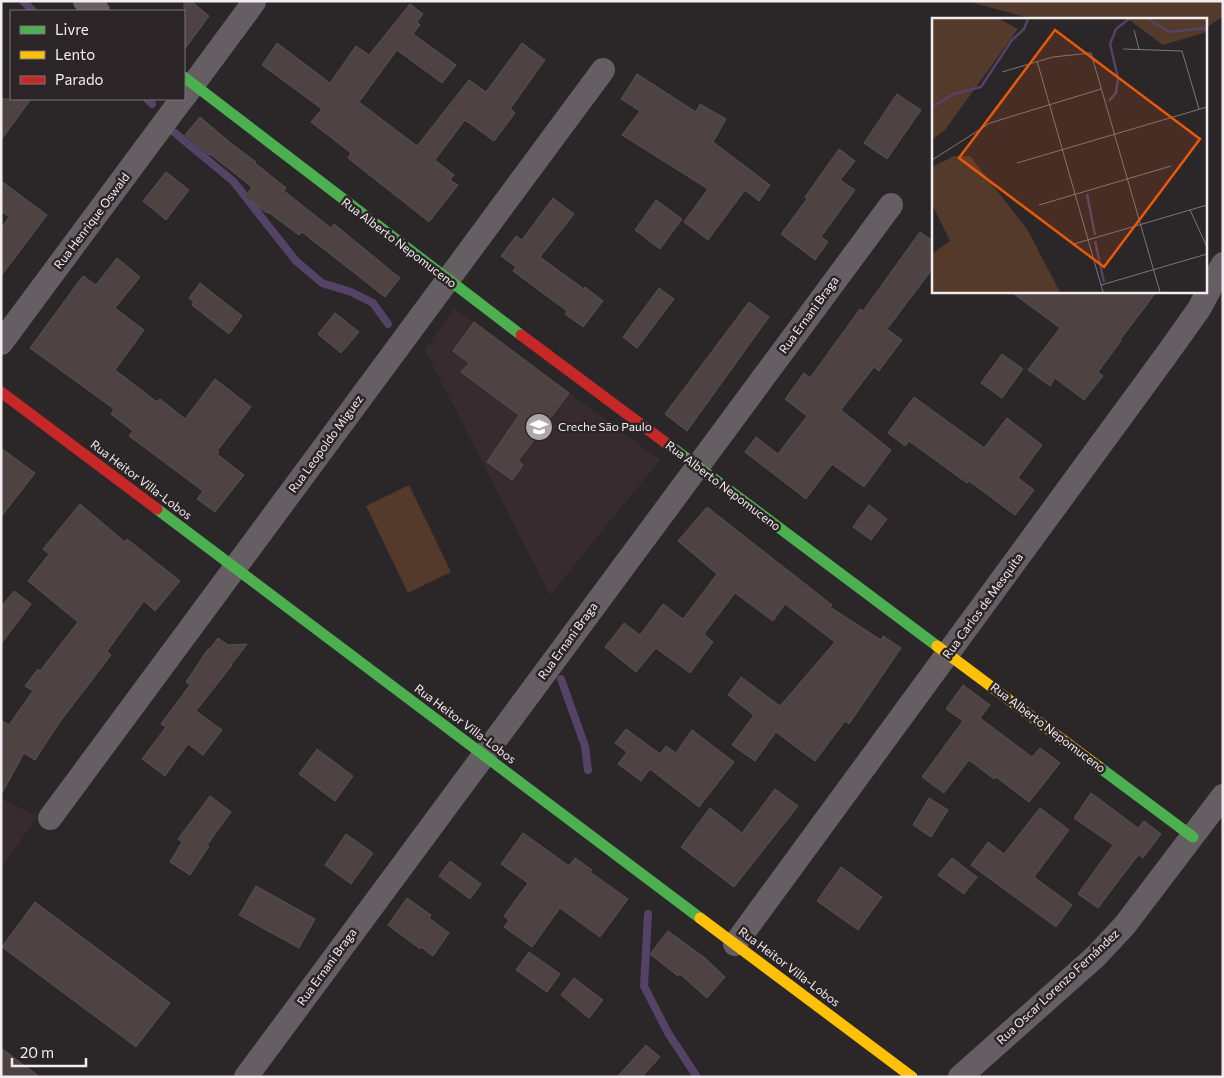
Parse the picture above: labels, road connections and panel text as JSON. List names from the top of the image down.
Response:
{
  "streets": {
    "street": [
      "Rua Henrique Oswald",
      "Rua Alberto Nepomuceno",
      "Rua Ernani Braga",
      "Rua Leopoldo Miguez",
      "Rua Heitor Villa-Lobos",
      "Rua Carlos de Mesquita",
      "Rua Oscar Lorenzo Fernández"
    ]
  },
  "crossings": [
    ["Rua Henrique Oswald", "Rua Alberto Nepomuceno"],
    ["Rua Alberto Nepomuceno", "Rua Ernani Braga"],
    ["Rua Alberto Nepomuceno", "Rua Leopoldo Miguez"],
    ["Rua Alberto Nepomuceno", "Rua Carlos de Mesquita"],
    ["Rua Alberto Nepomuceno", "Rua Oscar Lorenzo Fernández"],
    ["Rua Ernani Braga", "Rua Heitor Villa-Lobos"],
    ["Rua Leopoldo Miguez", "Rua Heitor Villa-Lobos"],
    ["Rua Heitor Villa-Lobos", "Rua Carlos de Mesquita"]
  ],
  "places": {
    "school or university": ["Creche São Paulo"]
  },
  "legend": ["Livre", "Lento", "Parado"],
  "scale_bar": "20 m"
}
